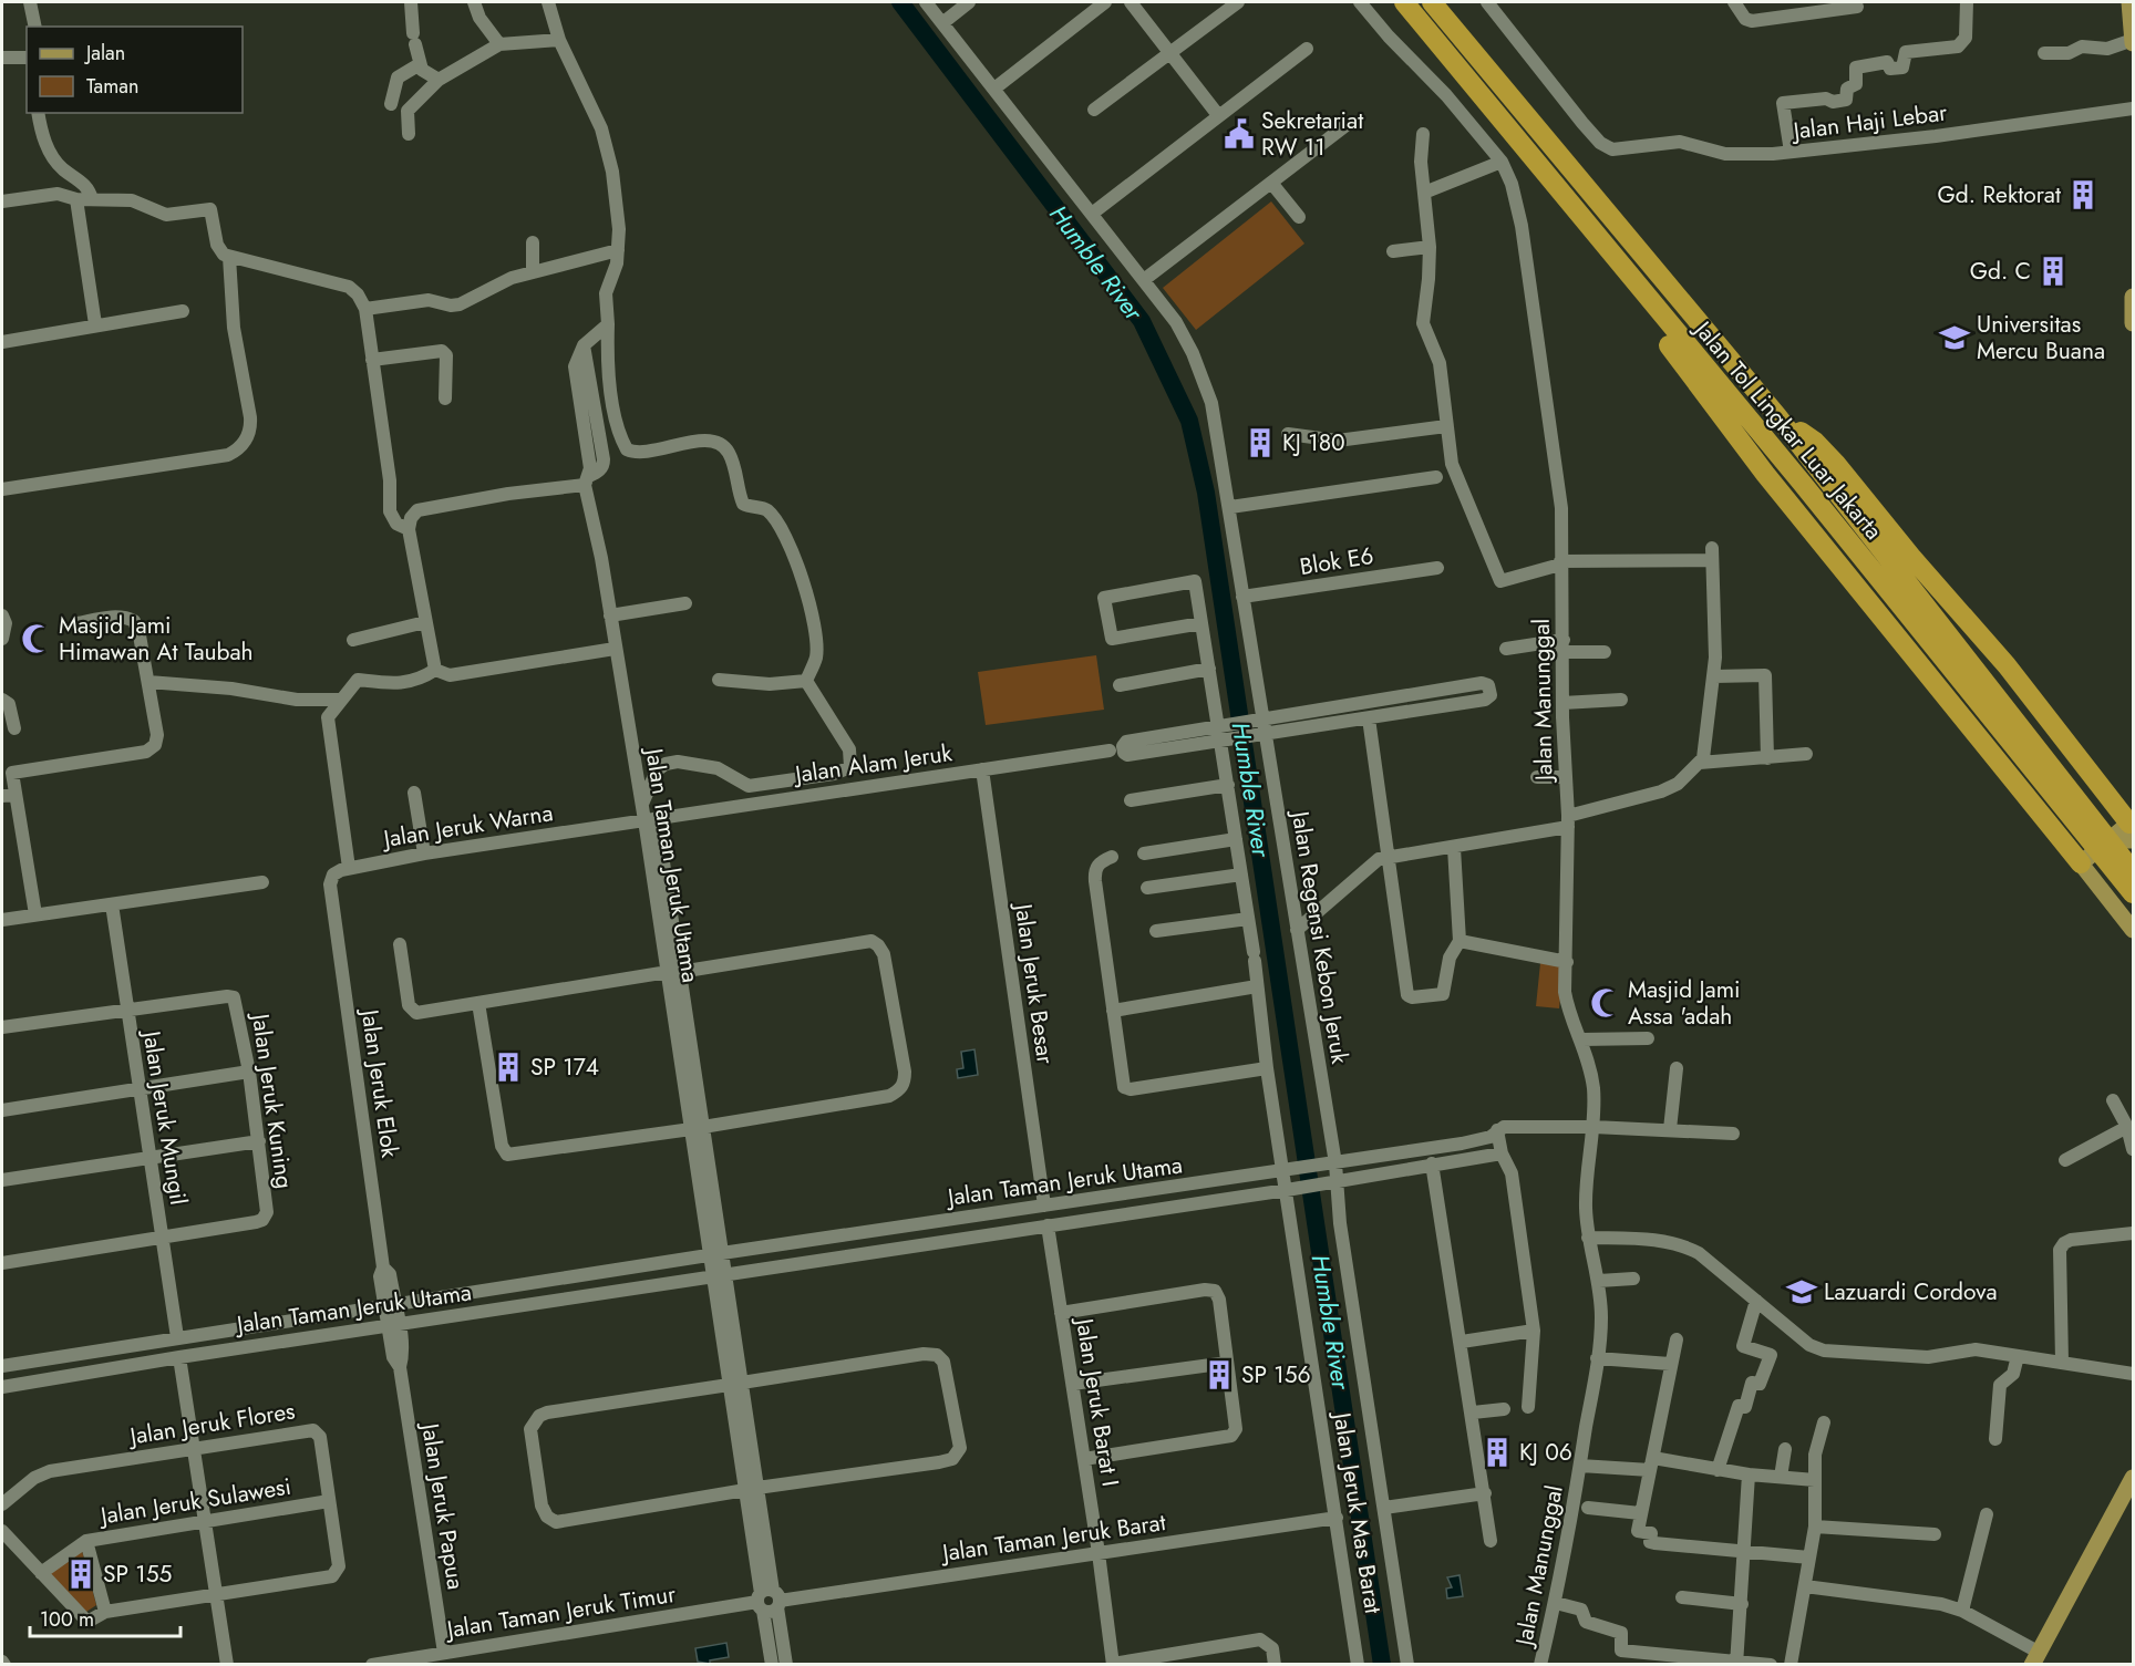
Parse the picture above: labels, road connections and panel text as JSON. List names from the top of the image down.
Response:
{
  "streets": {
    "highway": ["Jalan Tol Lingkar Luar Jakarta"],
    "street": [
      "Jalan Haji Lebar",
      "Blok E6",
      "Jalan Manunggal",
      "Jalan Alam Jeruk",
      "Jalan Jeruk Warna",
      "Jalan Taman Jeruk Utama",
      "Jalan Regensi Kebon Jeruk",
      "Jalan Jeruk Besar",
      "Jalan Jeruk Elok",
      "Jalan Jeruk Kuning",
      "Jalan Jeruk Mungil",
      "Jalan Jeruk Barat I",
      "Jalan Jeruk Flores",
      "Jalan Jeruk Sulawesi",
      "Jalan Jeruk Papua",
      "Jalan Jeruk Mas Barat",
      "Jalan Taman Jeruk Barat",
      "Jalan Taman Jeruk Timur"
    ]
  },
  "crossings": [
    ["Blok E6", "Jalan Regensi Kebon Jeruk"],
    ["Jalan Manunggal", "Jalan Taman Jeruk Utama"],
    ["Jalan Alam Jeruk", "Jalan Jeruk Warna"],
    ["Jalan Alam Jeruk", "Jalan Taman Jeruk Utama"],
    ["Jalan Alam Jeruk", "Jalan Jeruk Besar"],
    ["Jalan Jeruk Warna", "Jalan Taman Jeruk Utama"],
    ["Jalan Jeruk Warna", "Jalan Jeruk Elok"],
    ["Jalan Taman Jeruk Utama", "Jalan Regensi Kebon Jeruk"],
    ["Jalan Taman Jeruk Utama", "Jalan Jeruk Besar"],
    ["Jalan Taman Jeruk Utama", "Jalan Jeruk Elok"],
    ["Jalan Taman Jeruk Utama", "Jalan Jeruk Mungil"],
    ["Jalan Taman Jeruk Utama", "Jalan Jeruk Barat I"],
    ["Jalan Taman Jeruk Utama", "Jalan Jeruk Papua"],
    ["Jalan Taman Jeruk Utama", "Jalan Jeruk Mas Barat"],
    ["Jalan Taman Jeruk Utama", "Jalan Taman Jeruk Barat"],
    ["Jalan Taman Jeruk Utama", "Jalan Taman Jeruk Timur"],
    ["Jalan Jeruk Elok", "Jalan Jeruk Papua"],
    ["Jalan Jeruk Kuning", "Jalan Jeruk Mungil"],
    ["Jalan Jeruk Barat I", "Jalan Taman Jeruk Barat"],
    ["Jalan Jeruk Flores", "Jalan Jeruk Sulawesi"],
    ["Jalan Jeruk Papua", "Jalan Taman Jeruk Timur"],
    ["Jalan Jeruk Mas Barat", "Jalan Taman Jeruk Barat"],
    ["Jalan Taman Jeruk Barat", "Jalan Taman Jeruk Timur"]
  ],
  "water": ["Humble River"],
  "places": {
    "public building": ["Sekretariat RW 11"],
    "building": [
      "Gd. Rektorat",
      "Gd. C",
      "KJ 180",
      "SP 174",
      "SP 156",
      "KJ 06",
      "SP 155"
    ],
    "school or university": ["Universitas Mercu Buana", "Lazuardi Cordova"],
    "mosque": ["Masjid Jami Himawan At Taubah", "Masjid Jami Assa 'adah"]
  },
  "legend": ["Jalan", "Taman"],
  "scale_bar": "100 m"
}
